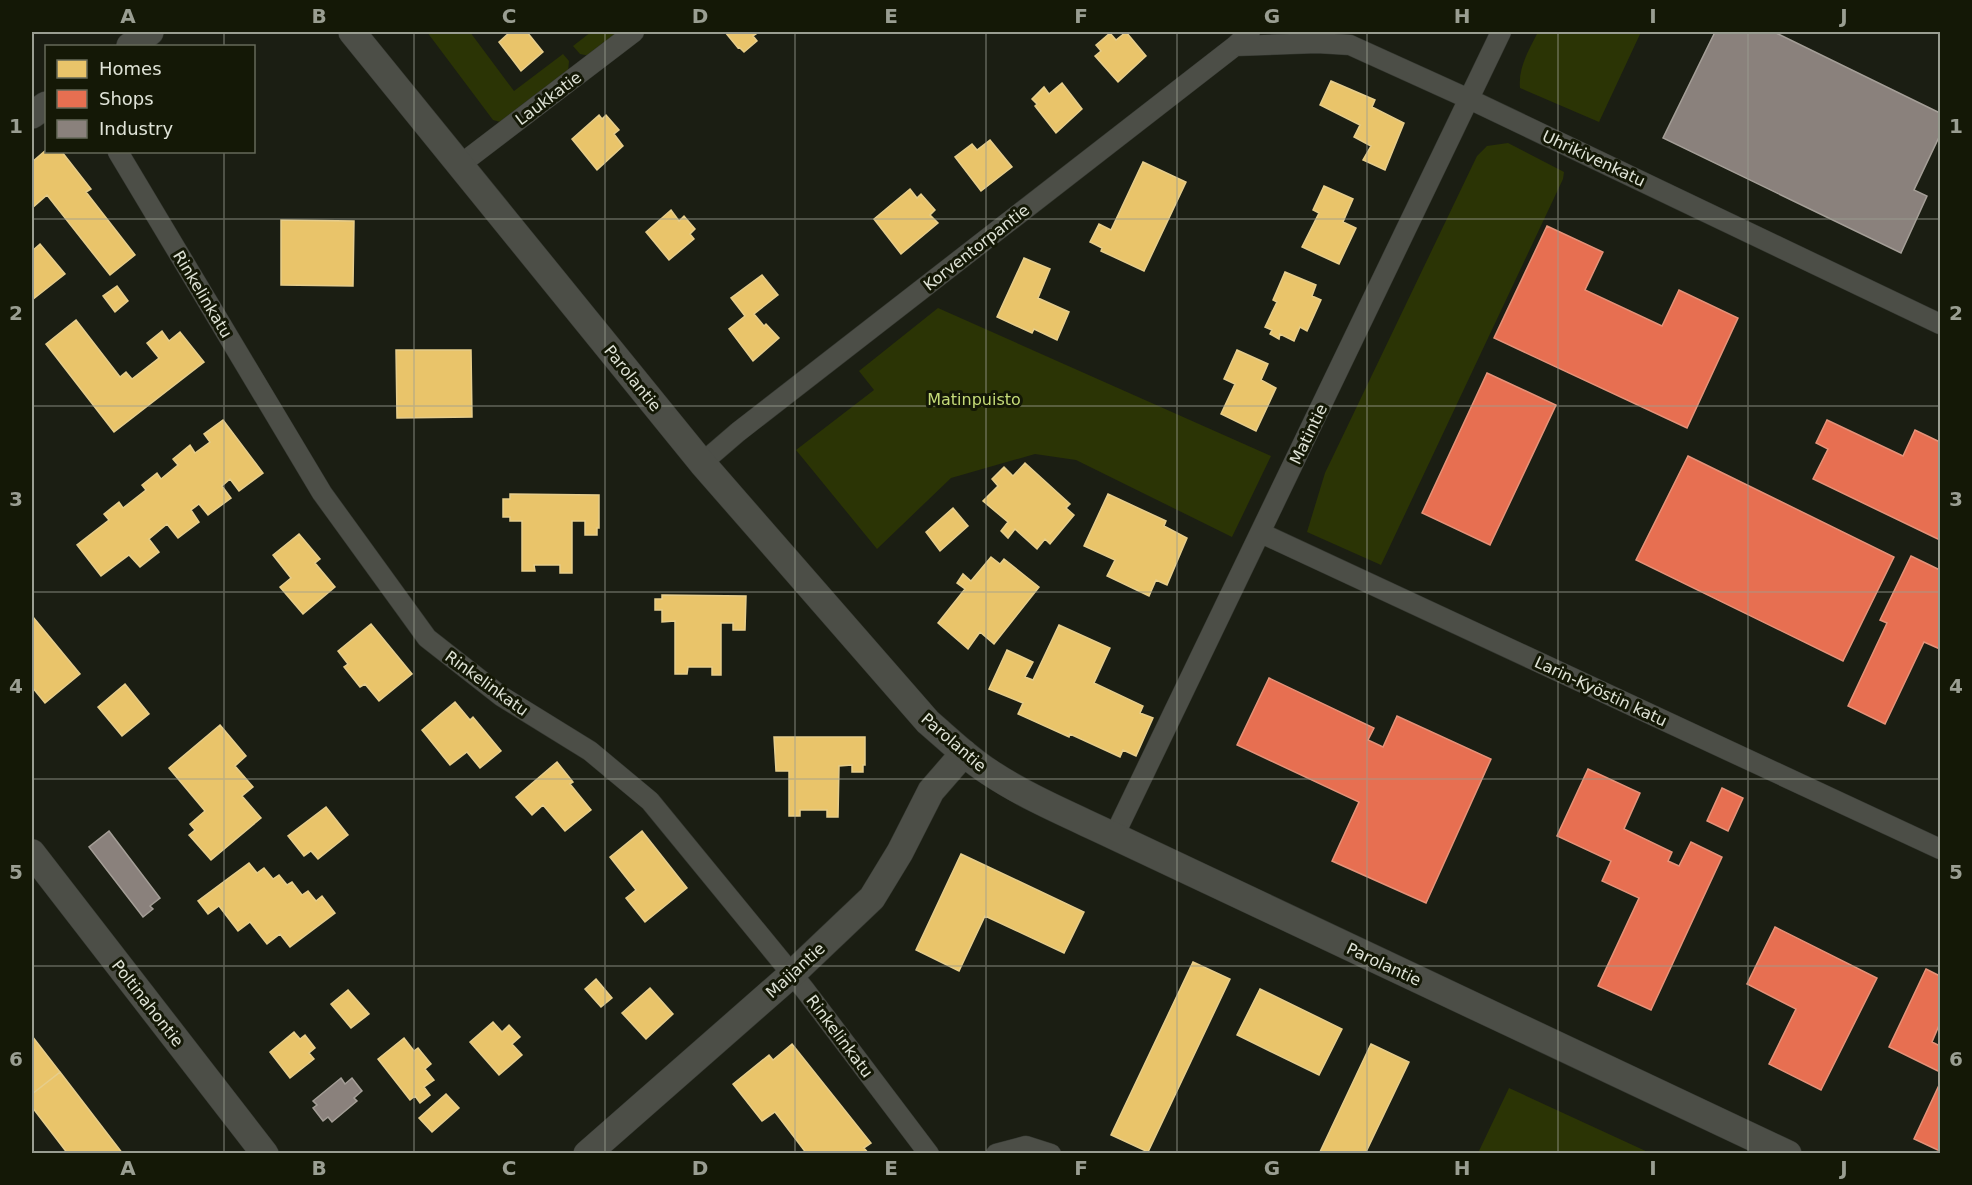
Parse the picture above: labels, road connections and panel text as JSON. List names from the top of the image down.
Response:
{
  "streets": {
    "main road": ["Parolantie", "Maijantie", "Poltinahontie"],
    "street": [
      "Laukkatie",
      "Uhrikivenkatu",
      "Korventorpantie",
      "Rinkelinkatu",
      "Matintie",
      "Larin-Kyöstin katu"
    ]
  },
  "crossings": [
    ["Laukkatie", "Parolantie"],
    ["Uhrikivenkatu", "Korventorpantie"],
    ["Uhrikivenkatu", "Matintie"],
    ["Korventorpantie", "Parolantie"],
    ["Rinkelinkatu", "Maijantie"],
    ["Parolantie", "Matintie"],
    ["Parolantie", "Maijantie"],
    ["Matintie", "Larin-Kyöstin katu"]
  ],
  "parks": ["Matinpuisto"],
  "legend": ["Homes", "Shops", "Industry"],
  "grid": {
    "columns": [
      "A",
      "B",
      "C",
      "D",
      "E",
      "F",
      "G",
      "H",
      "I",
      "J"
    ],
    "rows": [
      "1",
      "2",
      "3",
      "4",
      "5",
      "6"
    ]
  }
}
